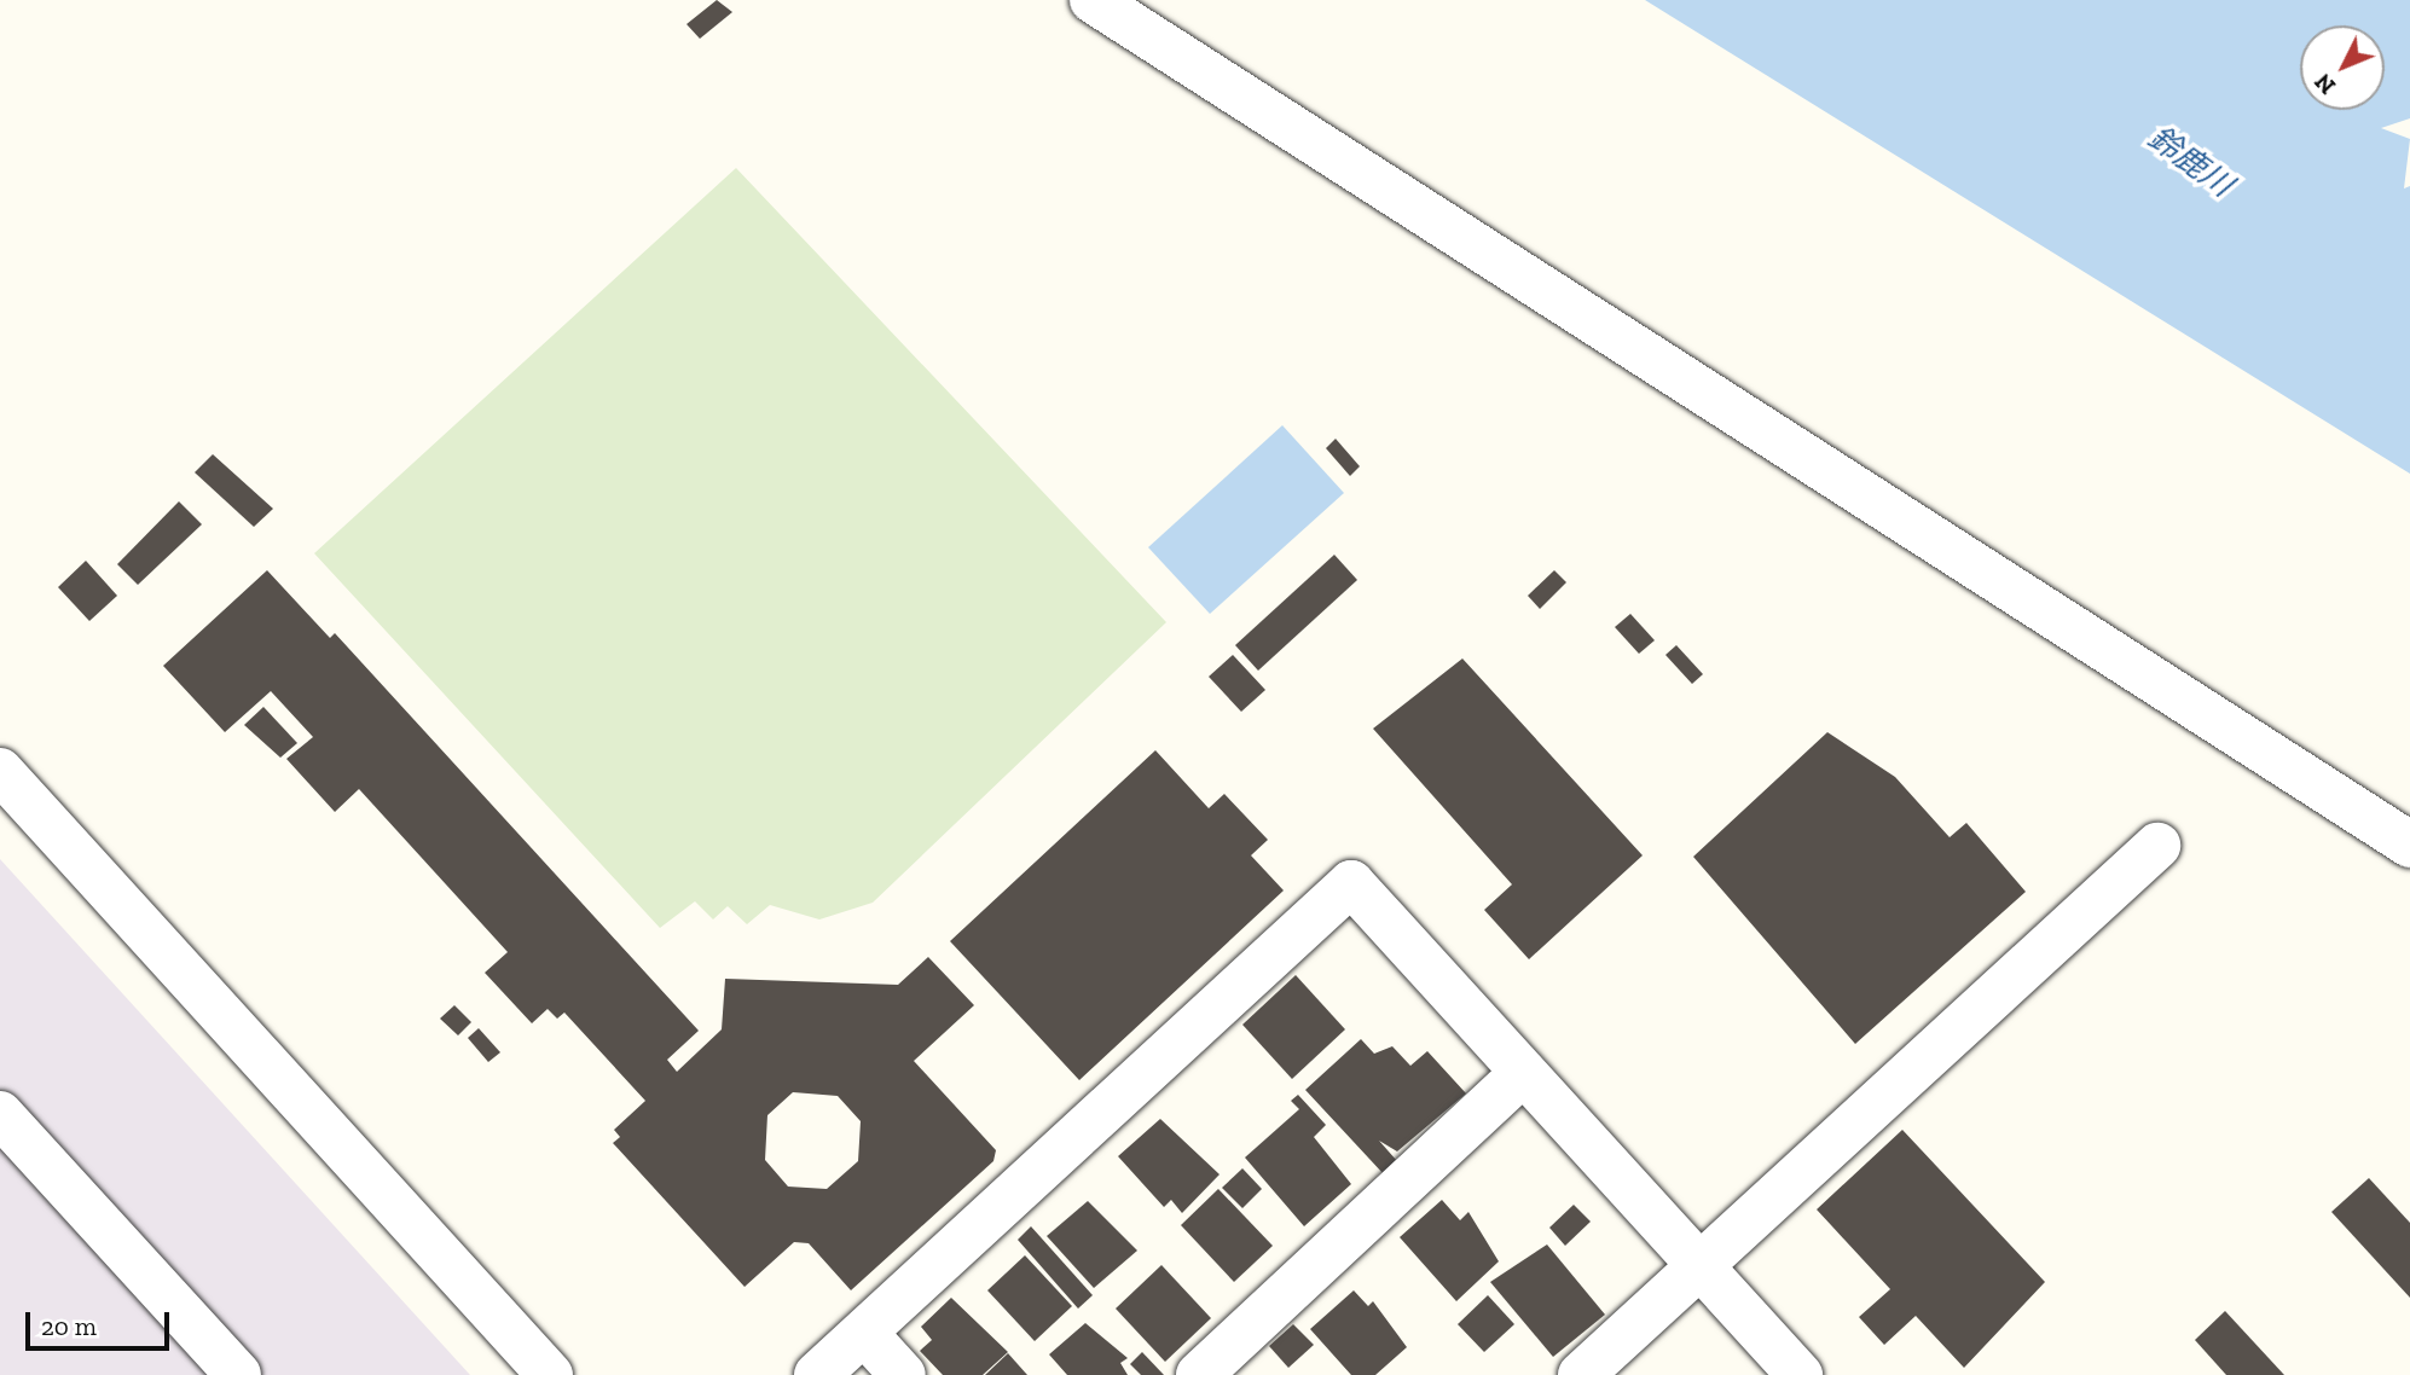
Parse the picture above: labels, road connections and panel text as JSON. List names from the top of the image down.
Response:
{
  "water": ["鈴鹿川"],
  "scale_bar": "20 m",
  "north": "bottom left"
}
